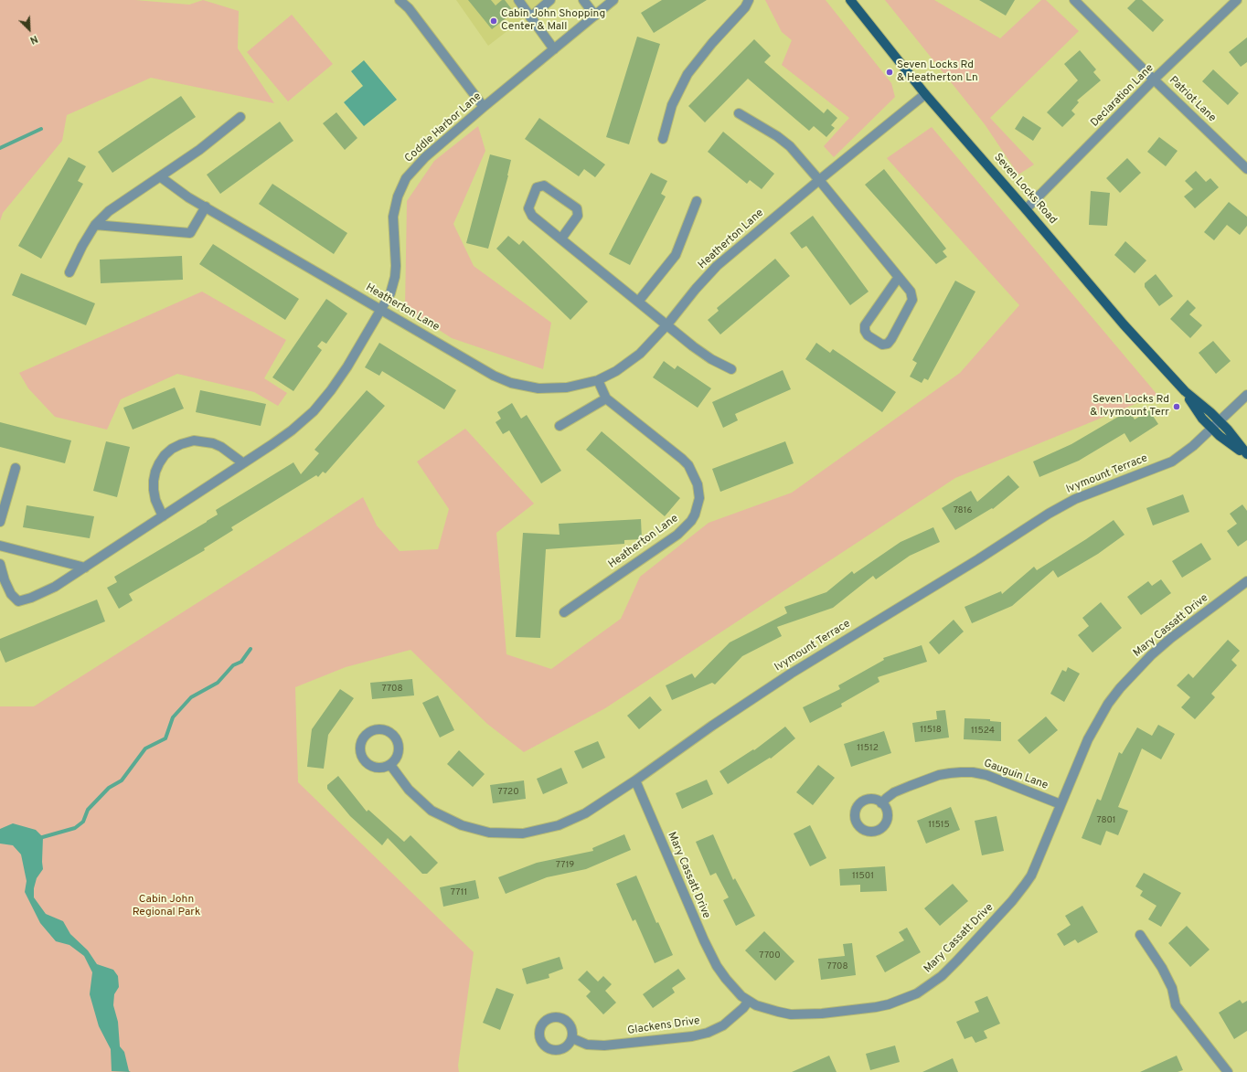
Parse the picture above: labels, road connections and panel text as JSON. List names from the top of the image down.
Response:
{
  "streets": {
    "main road": ["Seven Locks Road"],
    "street": [
      "Declaration Lane",
      "Patriot Lane",
      "Coddle Harbor Lane",
      "Heatherton Lane",
      "Ivymount Terrace",
      "Mary Cassatt Drive",
      "Gauguin Lane",
      "Glackens Drive"
    ]
  },
  "crossings": [
    ["Declaration Lane", "Patriot Lane"],
    ["Declaration Lane", "Seven Locks Road"],
    ["Coddle Harbor Lane", "Heatherton Lane"],
    ["Seven Locks Road", "Heatherton Lane"],
    ["Seven Locks Road", "Ivymount Terrace"],
    ["Ivymount Terrace", "Mary Cassatt Drive"],
    ["Mary Cassatt Drive", "Gauguin Lane"],
    ["Mary Cassatt Drive", "Glackens Drive"]
  ],
  "parks": ["Cabin John Regional Park"],
  "places": ["Cabin John Shopping Center & Mall", "Seven Locks Rd & Heatherton Ln", "Seven Locks Rd & Ivymount Terr"],
  "house_numbers": [
    "7816",
    "7708",
    "11518",
    "11524",
    "11512",
    "7720",
    "7801",
    "11515",
    "7719",
    "11501",
    "7711",
    "7700",
    "7708"
  ],
  "north": "bottom right"
}
